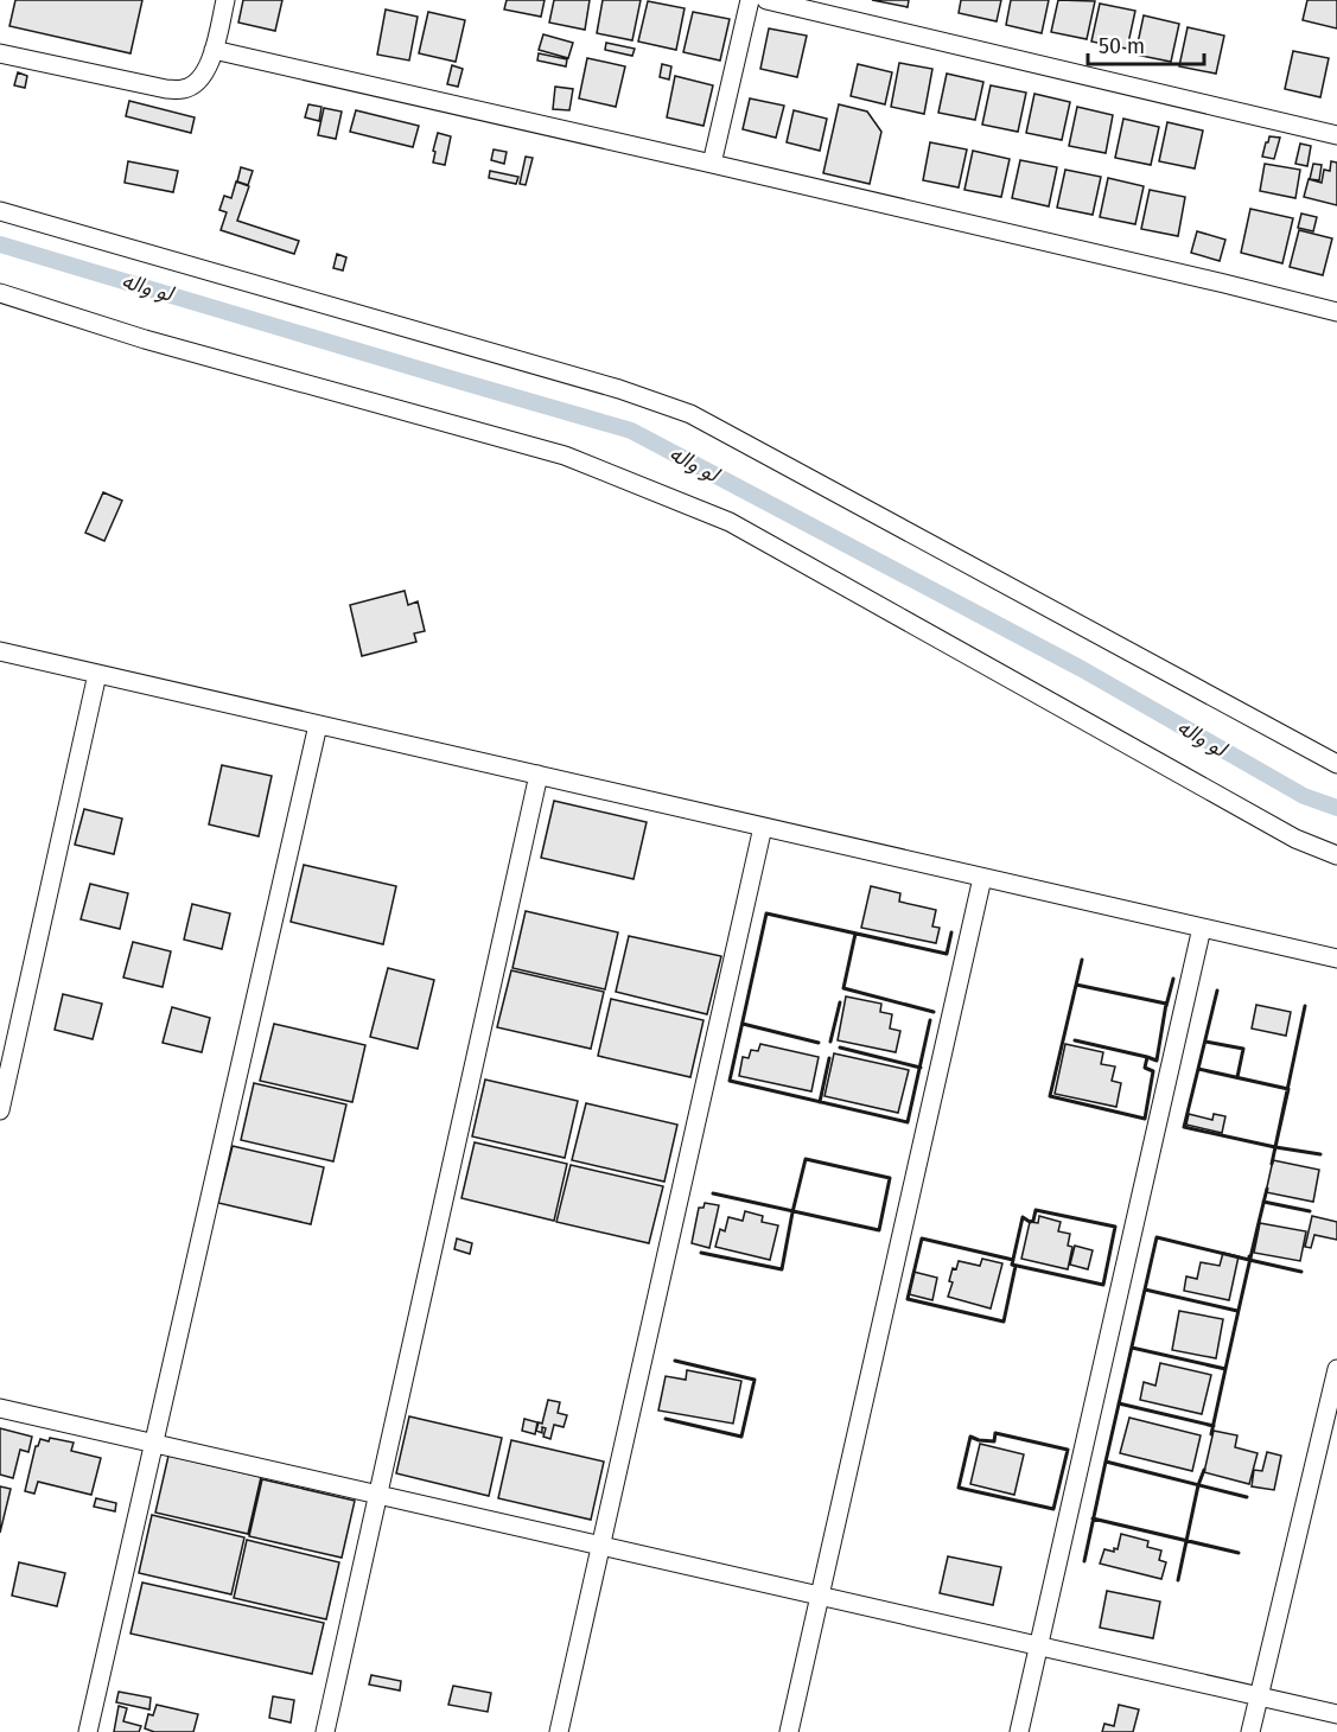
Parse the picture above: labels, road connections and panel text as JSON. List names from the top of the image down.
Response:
{
  "water": ["لو واله"],
  "scale_bar": "50 m"
}
